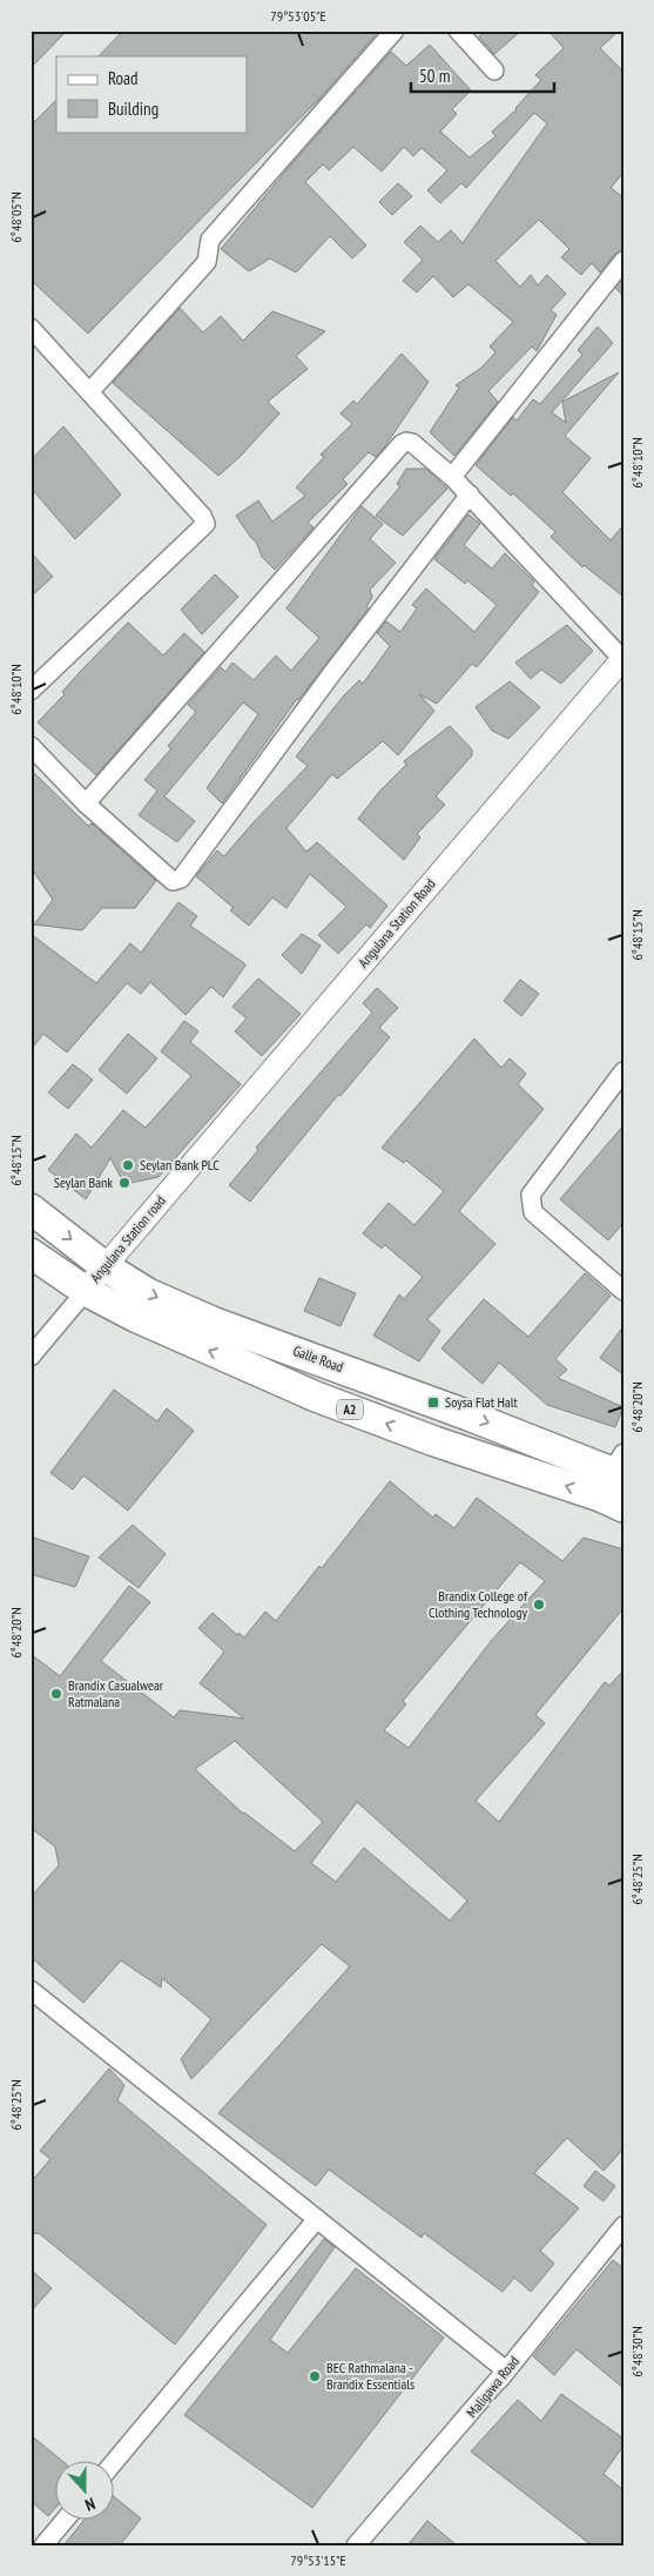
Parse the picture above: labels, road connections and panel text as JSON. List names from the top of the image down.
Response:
{
  "streets": {
    "highway": ["Galle Road", "A2"],
    "street": ["Angulana Station Road", "Angulana Station road", "Maligawa Road"]
  },
  "crossings": [
    ["Angulana Station Road", "Angulana Station road"],
    ["Angulana Station road", "Galle Road"]
  ],
  "places": {
    "other": [
      "Seylan Bank PLC",
      "Seylan Bank",
      "Brandix College of Clothing Technology",
      "Brandix Casualwear Ratmalana",
      "BEC Rathmalana - Brandix Essentials"
    ],
    "transit": ["Soysa Flat Halt"]
  },
  "legend": ["Road", "Building"],
  "scale_bar": "50 m",
  "north": "bottom",
  "coordinates": [
    "79°53'05\"E",
    "6°48'05\"N",
    "6°48'10\"N",
    "6°48'15\"N",
    "6°48'20\"N",
    "6°48'25\"N",
    "6°48'30\"N",
    "79°53'15\"E"
  ]
}
